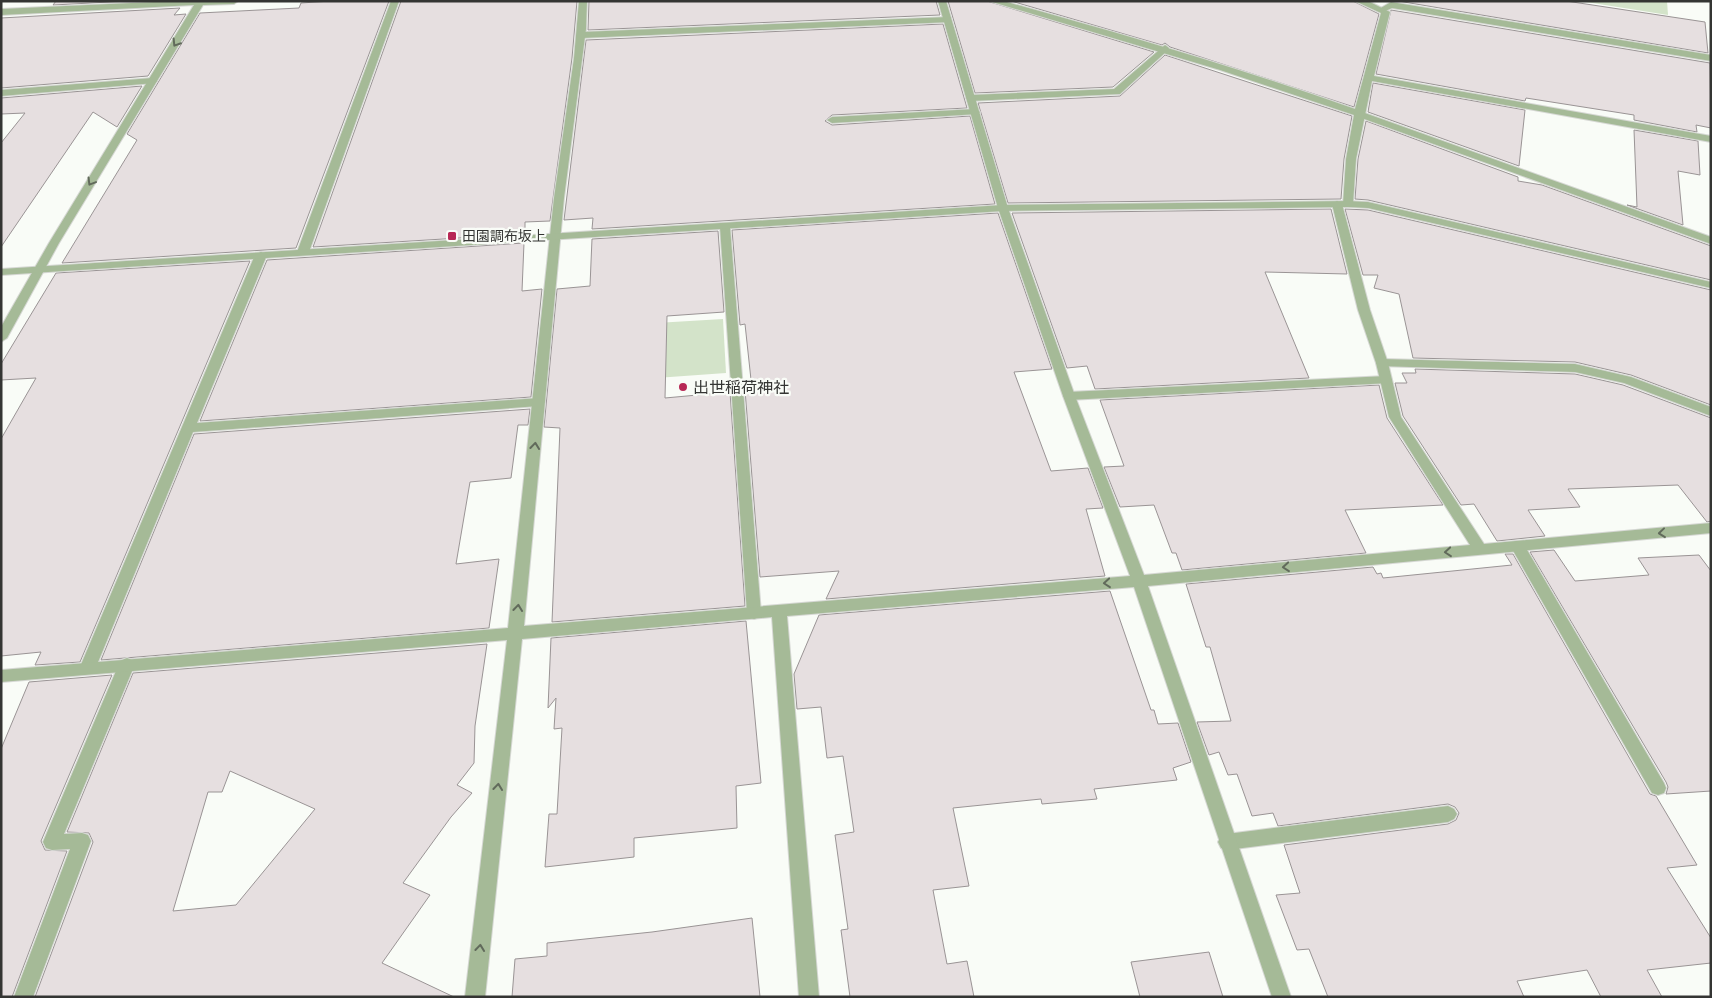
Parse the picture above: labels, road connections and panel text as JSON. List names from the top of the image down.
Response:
{
  "places": {
    "transit": ["田園調布坂上"],
    "other": ["出世稲荷神社"]
  }
}
